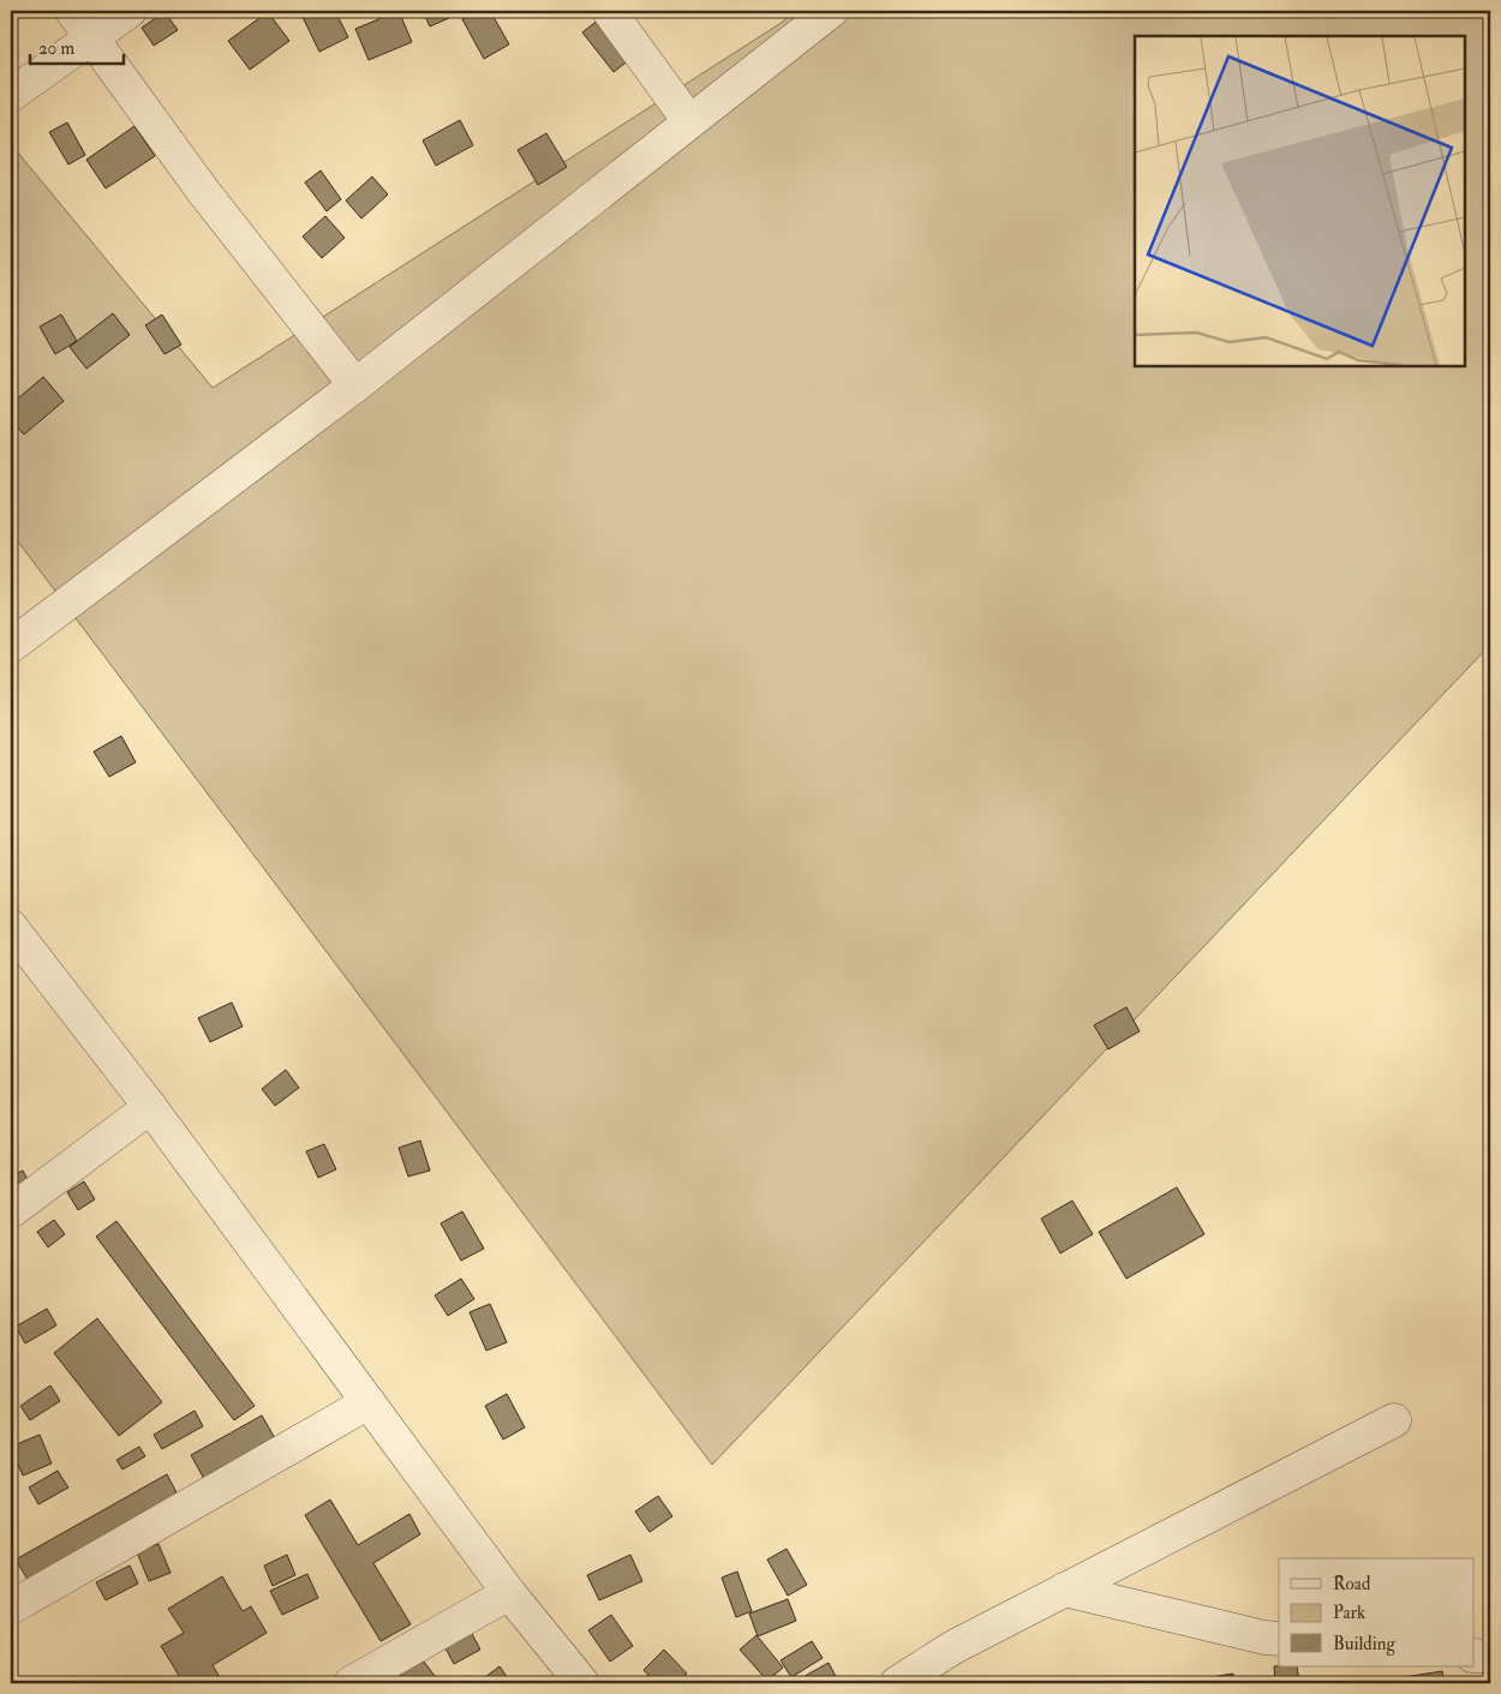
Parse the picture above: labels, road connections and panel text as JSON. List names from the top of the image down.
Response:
{
  "legend": ["Road", "Park", "Building"],
  "scale_bar": "20 m"
}
